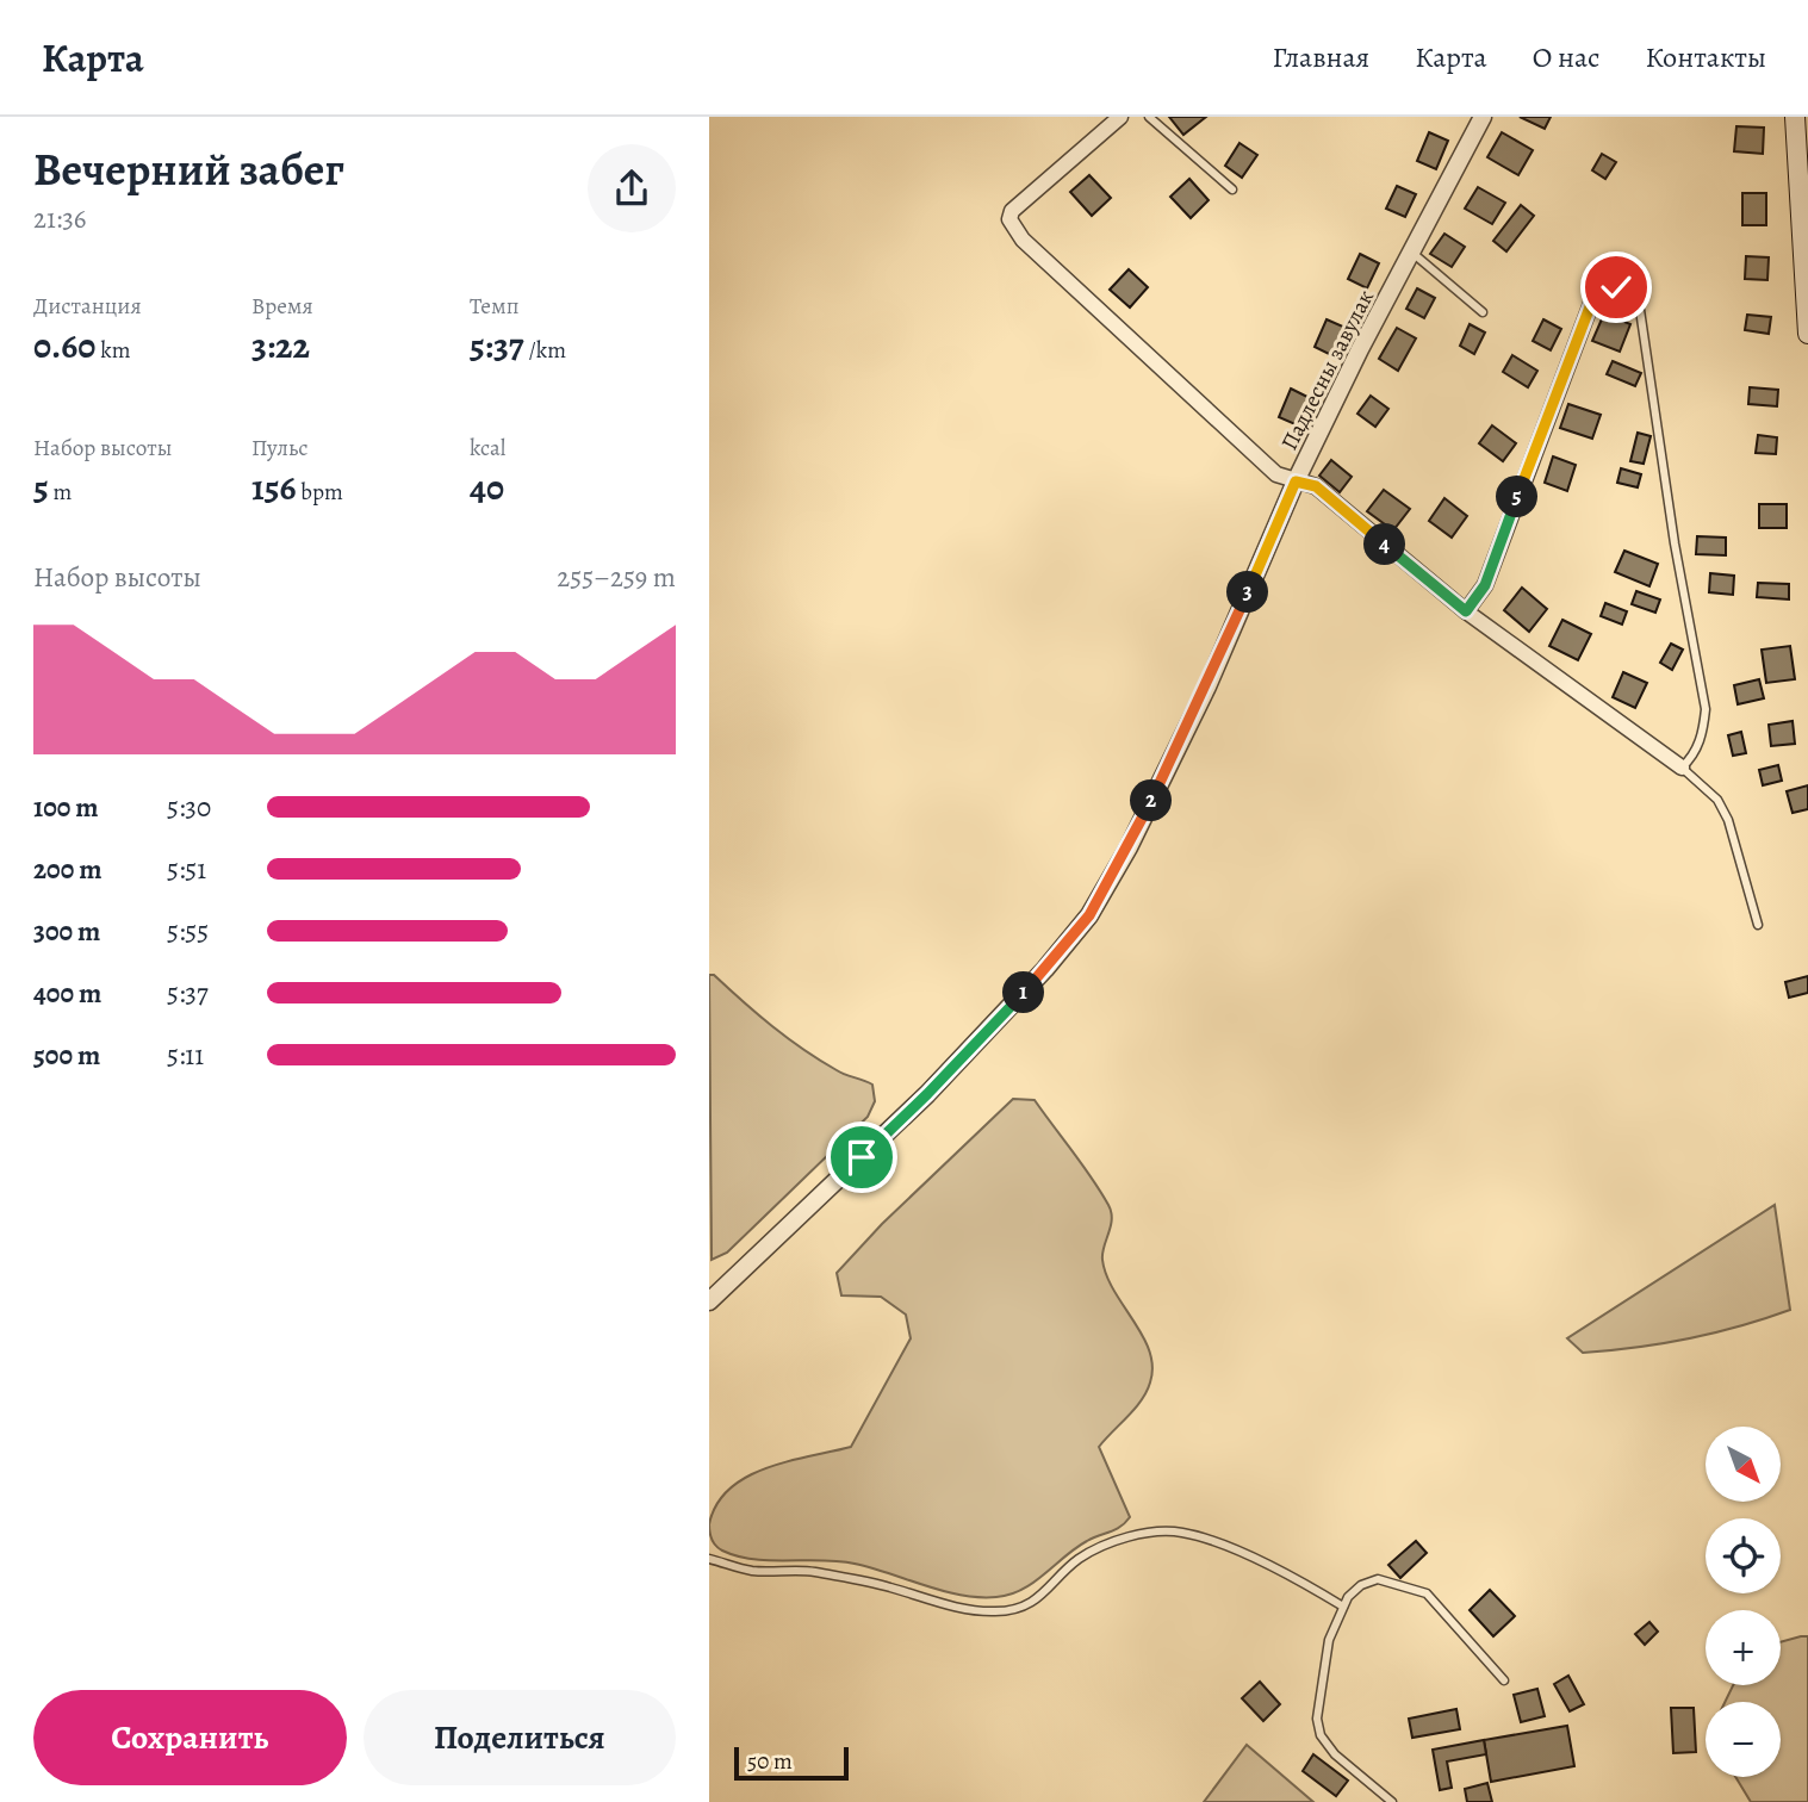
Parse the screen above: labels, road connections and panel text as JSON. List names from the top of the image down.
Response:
{
  "streets": {
    "street": ["Падлесны завулак"]
  },
  "scale_bar": "50 m",
  "north": "bottom right",
  "page": {
    "header": "Карта",
    "nav": [
      "Главная",
      "Карта",
      "О нас",
      "Контакты"
    ],
    "heading": ["Вечерний забег", "21:36"],
    "stats": [
      ["Дистанция", "0.60 km"],
      ["Время", "3:22"],
      ["Темп", "5:37 /km"],
      ["Набор высоты", "5 m"],
      ["Пульс", "156 bpm"],
      ["kcal", "40"]
    ],
    "pins": [
      "5",
      "4",
      "3",
      "2",
      "1"
    ],
    "chart": ["Набор высоты", "255–259 m"],
    "list": [
      {
        "name": "100 m",
        "note": "5:30"
      },
      {
        "name": "200 m",
        "note": "5:51"
      },
      {
        "name": "300 m",
        "note": "5:55"
      },
      {
        "name": "400 m",
        "note": "5:37"
      },
      {
        "name": "500 m",
        "note": "5:11"
      }
    ],
    "map_buttons": ["+", "−"],
    "buttons": ["Сохранить", "Поделиться"],
    "scale": "50 m"
  }
}
